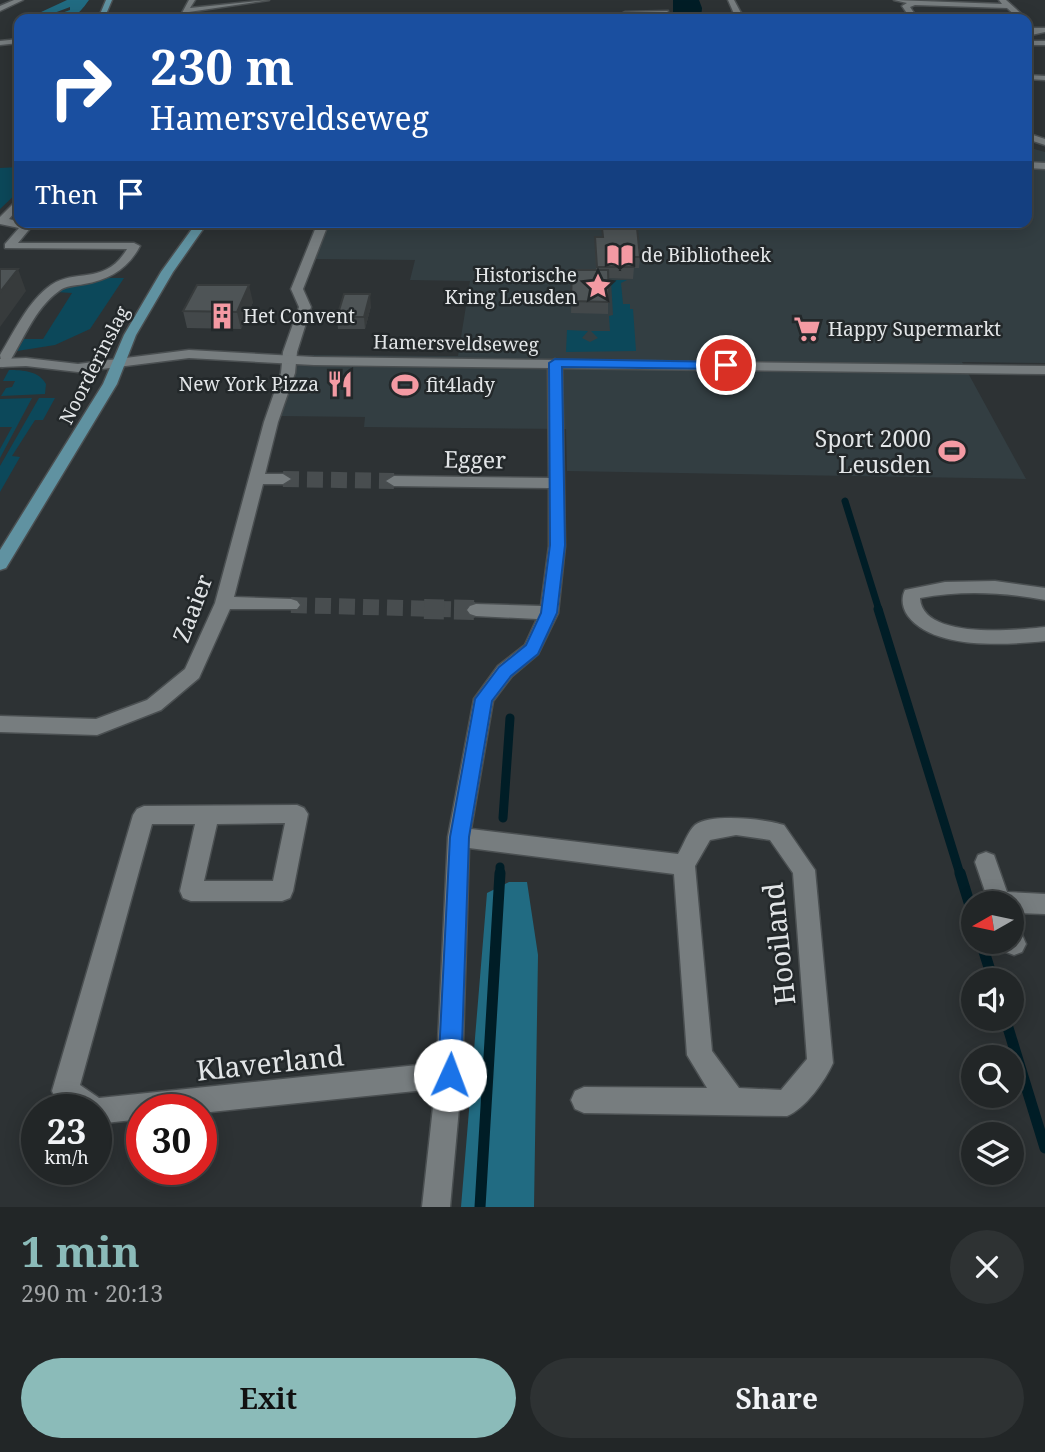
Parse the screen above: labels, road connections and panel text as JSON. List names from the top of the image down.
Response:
{
  "streets": {
    "main road": ["Noorderinslag"],
    "street": [
      "Hamersveldseweg",
      "Egger",
      "Zaaier",
      "Hooiland",
      "Klaverland"
    ]
  },
  "crossings": [
    ["Hamersveldseweg", "Noorderinslag"],
    ["Hamersveldseweg", "Zaaier"]
  ],
  "places": {
    "library": ["de Bibliotheek"],
    "place": ["Historische Kring Leusden"],
    "building": ["Het Convent"],
    "supermarket": ["Happy Supermarkt"],
    "restaurant": ["New York Pizza"],
    "sports": ["fit4lady", "Sport 2000 Leusden"]
  },
  "north": "left",
  "page": {
    "turn": ["230 m", "Hamersveldseweg"],
    "then": "Then",
    "speed": "23 km/h",
    "limit": "30",
    "heading": ["1 min", "290 m · 20:13"],
    "buttons": ["Exit", "Share"]
  }
}
